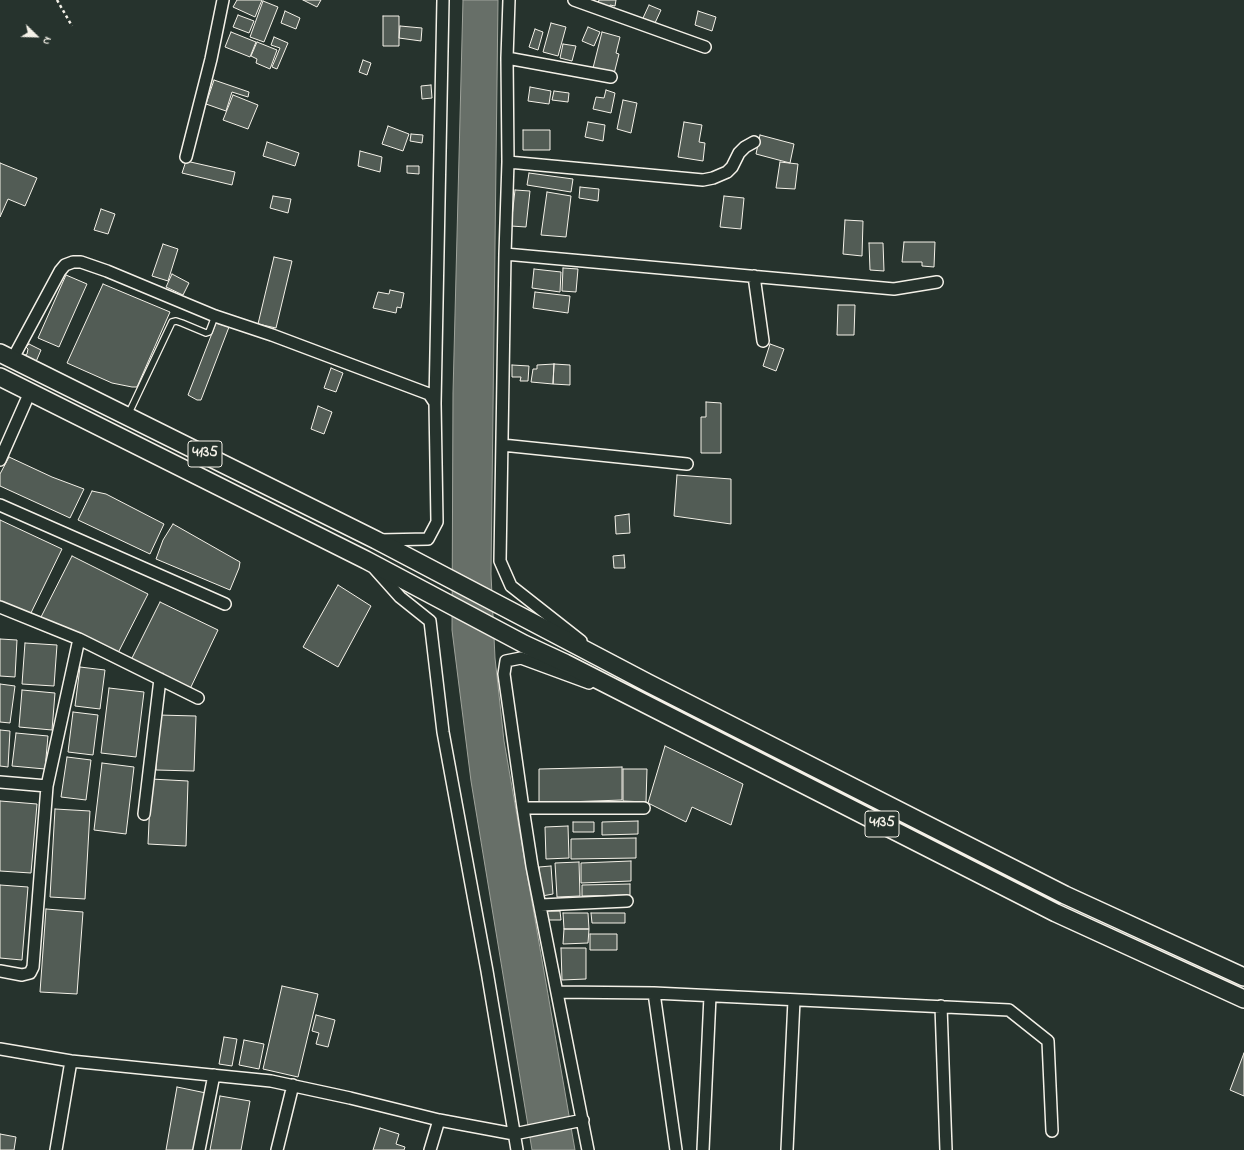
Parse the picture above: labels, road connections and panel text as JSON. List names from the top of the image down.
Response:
{
  "streets": {
    "main road": ["4135"]
  },
  "north": "bottom right"
}
